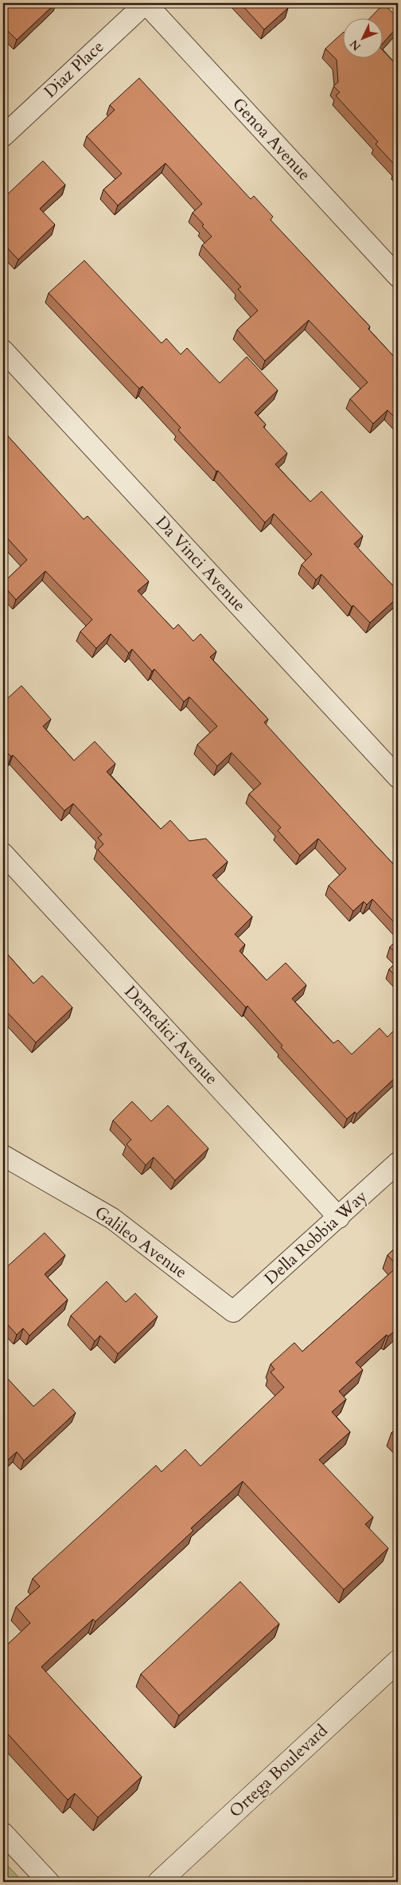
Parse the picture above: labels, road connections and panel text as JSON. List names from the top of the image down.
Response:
{
  "streets": {
    "main road": ["Ortega Boulevard"],
    "street": [
      "Diaz Place",
      "Genoa Avenue",
      "Da Vinci Avenue",
      "Demedici Avenue",
      "Della Robbia Way",
      "Galileo Avenue"
    ]
  },
  "crossings": [
    ["Diaz Place", "Genoa Avenue"],
    ["Demedici Avenue", "Della Robbia Way"],
    ["Della Robbia Way", "Galileo Avenue"]
  ],
  "north": "bottom left"
}
